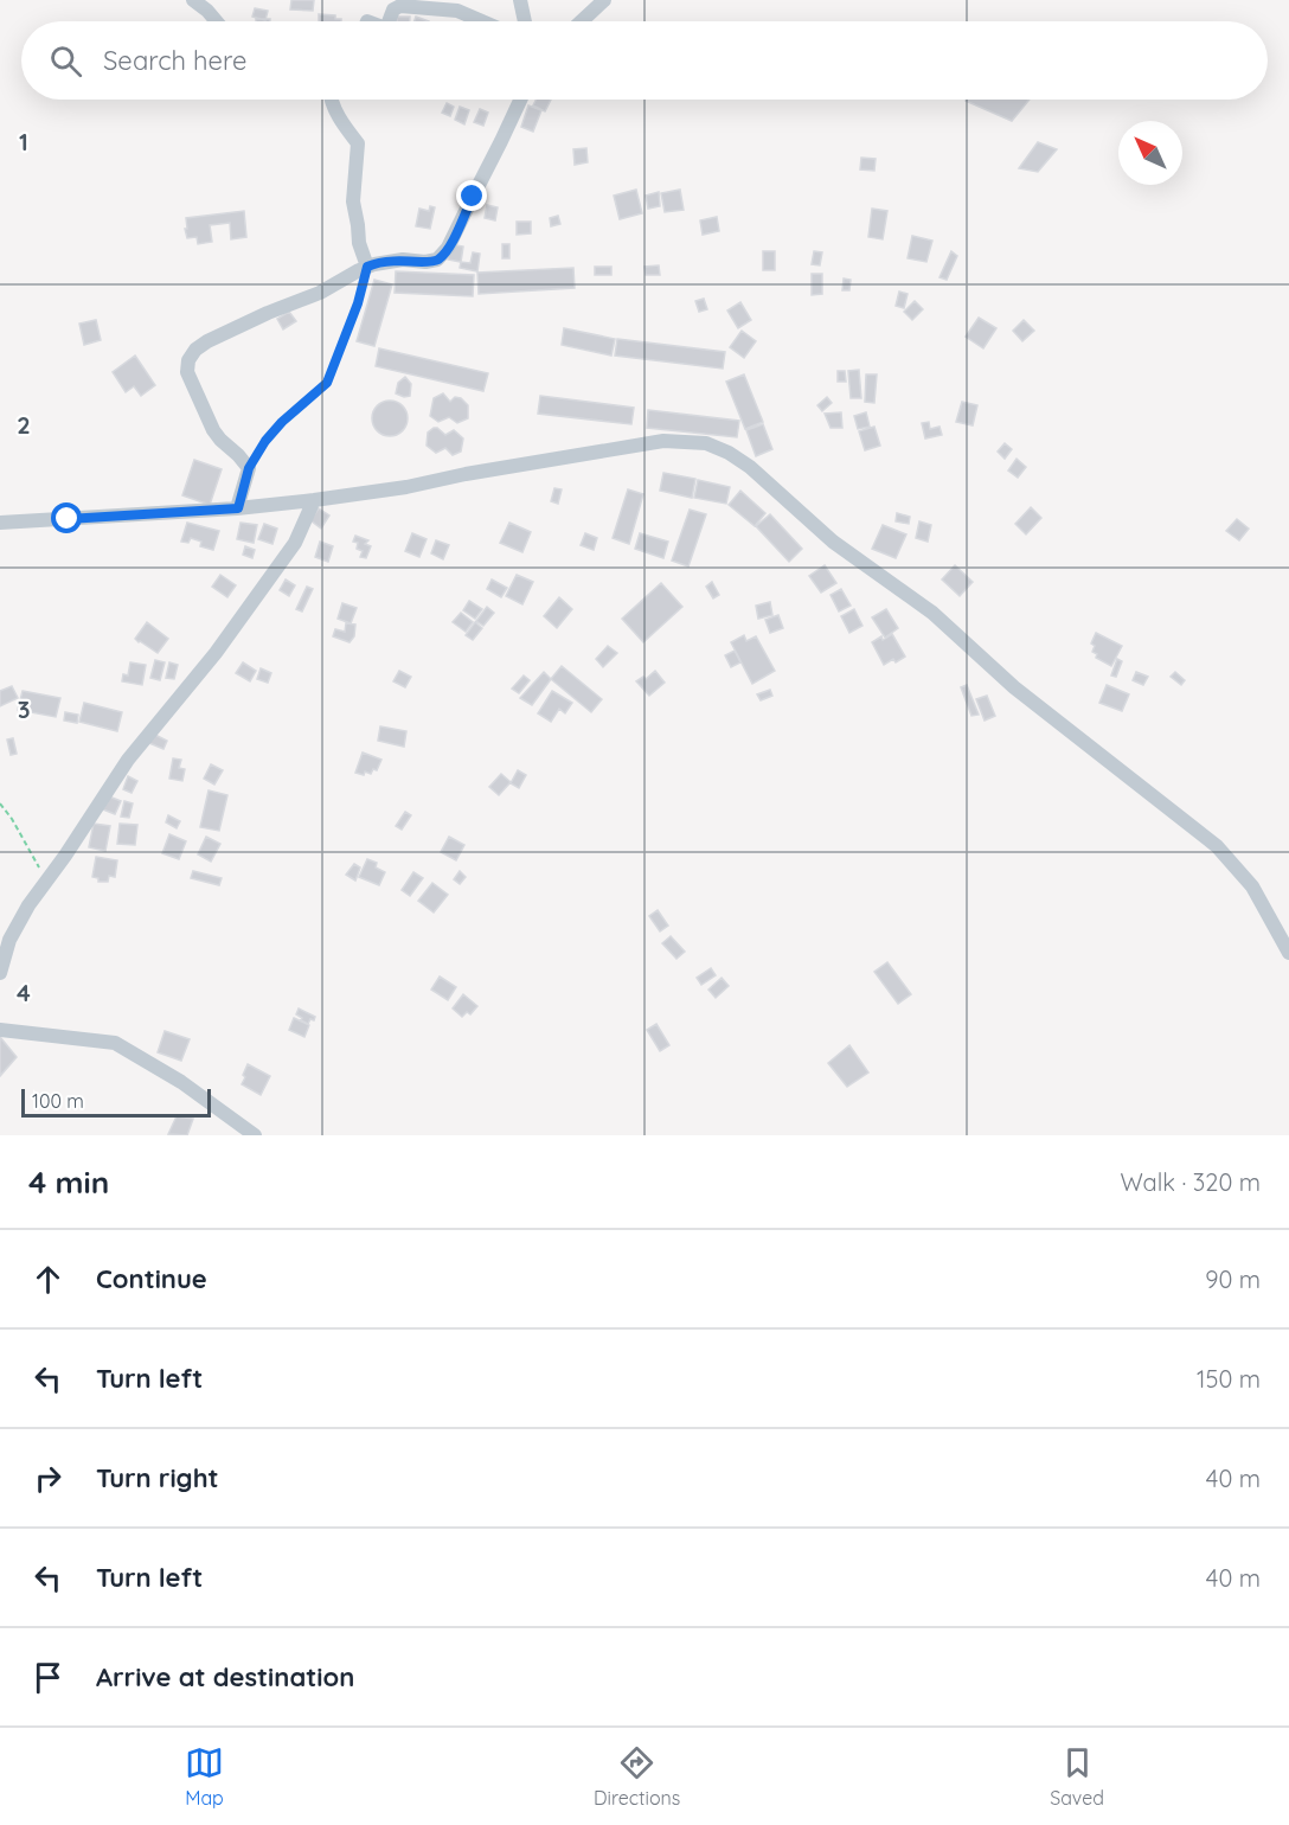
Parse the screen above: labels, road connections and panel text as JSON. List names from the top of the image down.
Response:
{
  "scale_bar": "100 m",
  "north": "top left",
  "page": {
    "search": "Search here",
    "scale": "100 m",
    "heading": ["4 min", "Walk · 320 m"],
    "list": [
      ["Continue", "90 m"],
      ["Turn left", "150 m"],
      ["Turn right", "40 m"],
      ["Turn left", "40 m"],
      "Arrive at destination"
    ],
    "nav": ["Map", "Directions", "Saved"]
  },
  "grid": {
    "rows": [
      "1",
      "2",
      "3",
      "4"
    ]
  }
}
